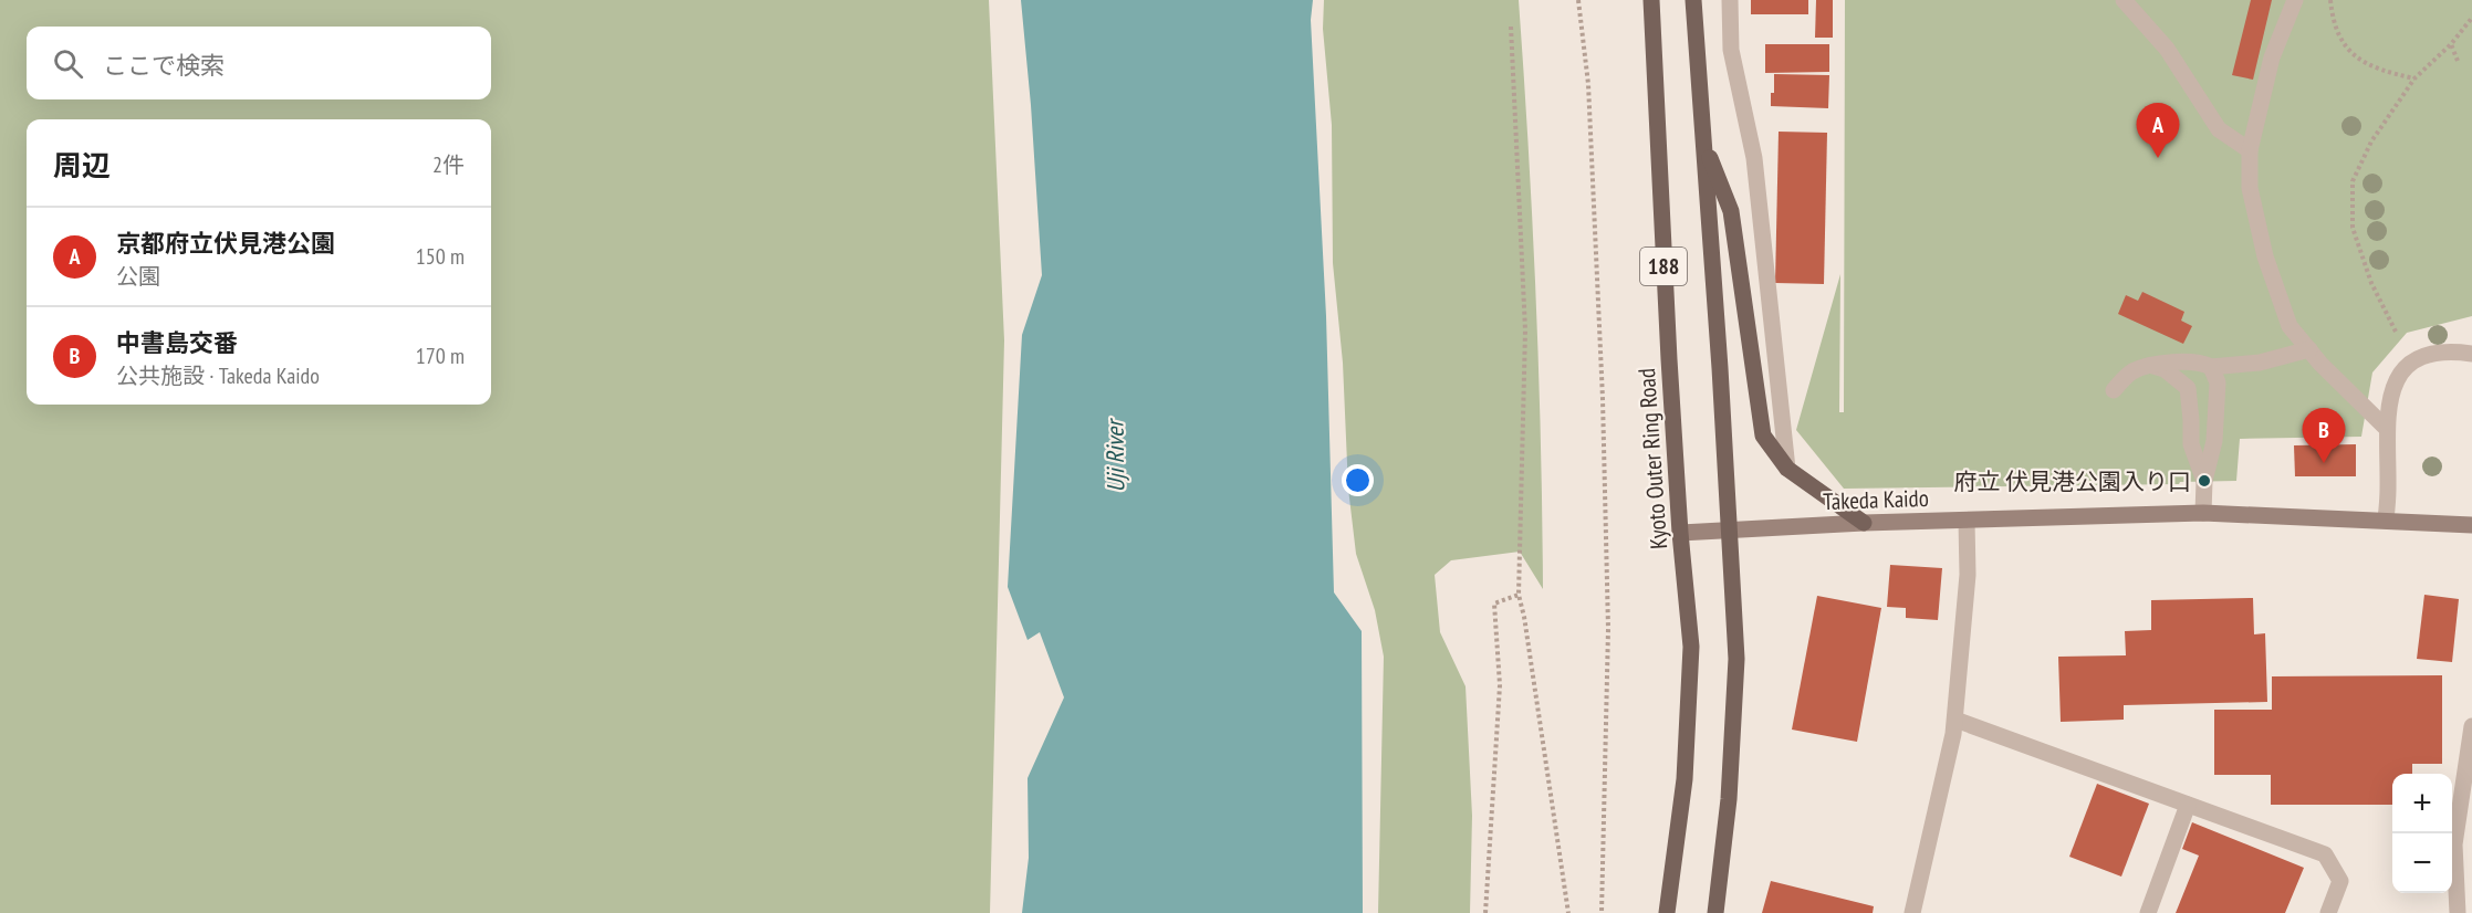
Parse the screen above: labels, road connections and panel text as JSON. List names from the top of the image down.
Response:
{
  "streets": {
    "main road": ["188", "Kyoto Outer Ring Road", "Takeda Kaido"]
  },
  "crossings": [
    ["188", "Takeda Kaido"],
    ["Kyoto Outer Ring Road", "Takeda Kaido"]
  ],
  "water": ["Uji River"],
  "places": ["府立 伏見港公園入り口"],
  "page": {
    "search": "ここで検索",
    "pins": ["A", "B"],
    "heading": ["周辺", "2件"],
    "list": [
      {
        "mark": "A",
        "name": "京都府立伏見港公園",
        "note": "公園",
        "value": "150 m"
      },
      {
        "mark": "B",
        "name": "中書島交番",
        "note": "公共施設 · Takeda Kaido",
        "value": "170 m"
      }
    ],
    "map_buttons": ["+", "−"]
  }
}
